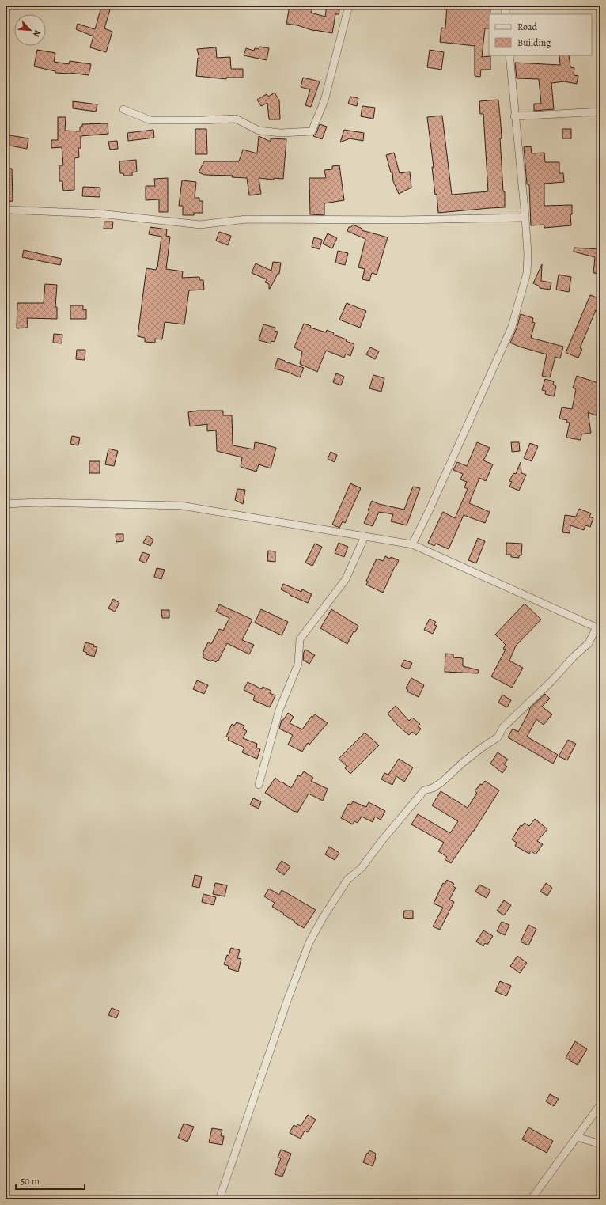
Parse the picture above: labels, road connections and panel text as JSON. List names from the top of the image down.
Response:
{
  "legend": ["Road", "Building"],
  "scale_bar": "50 m",
  "north": "bottom right"
}
